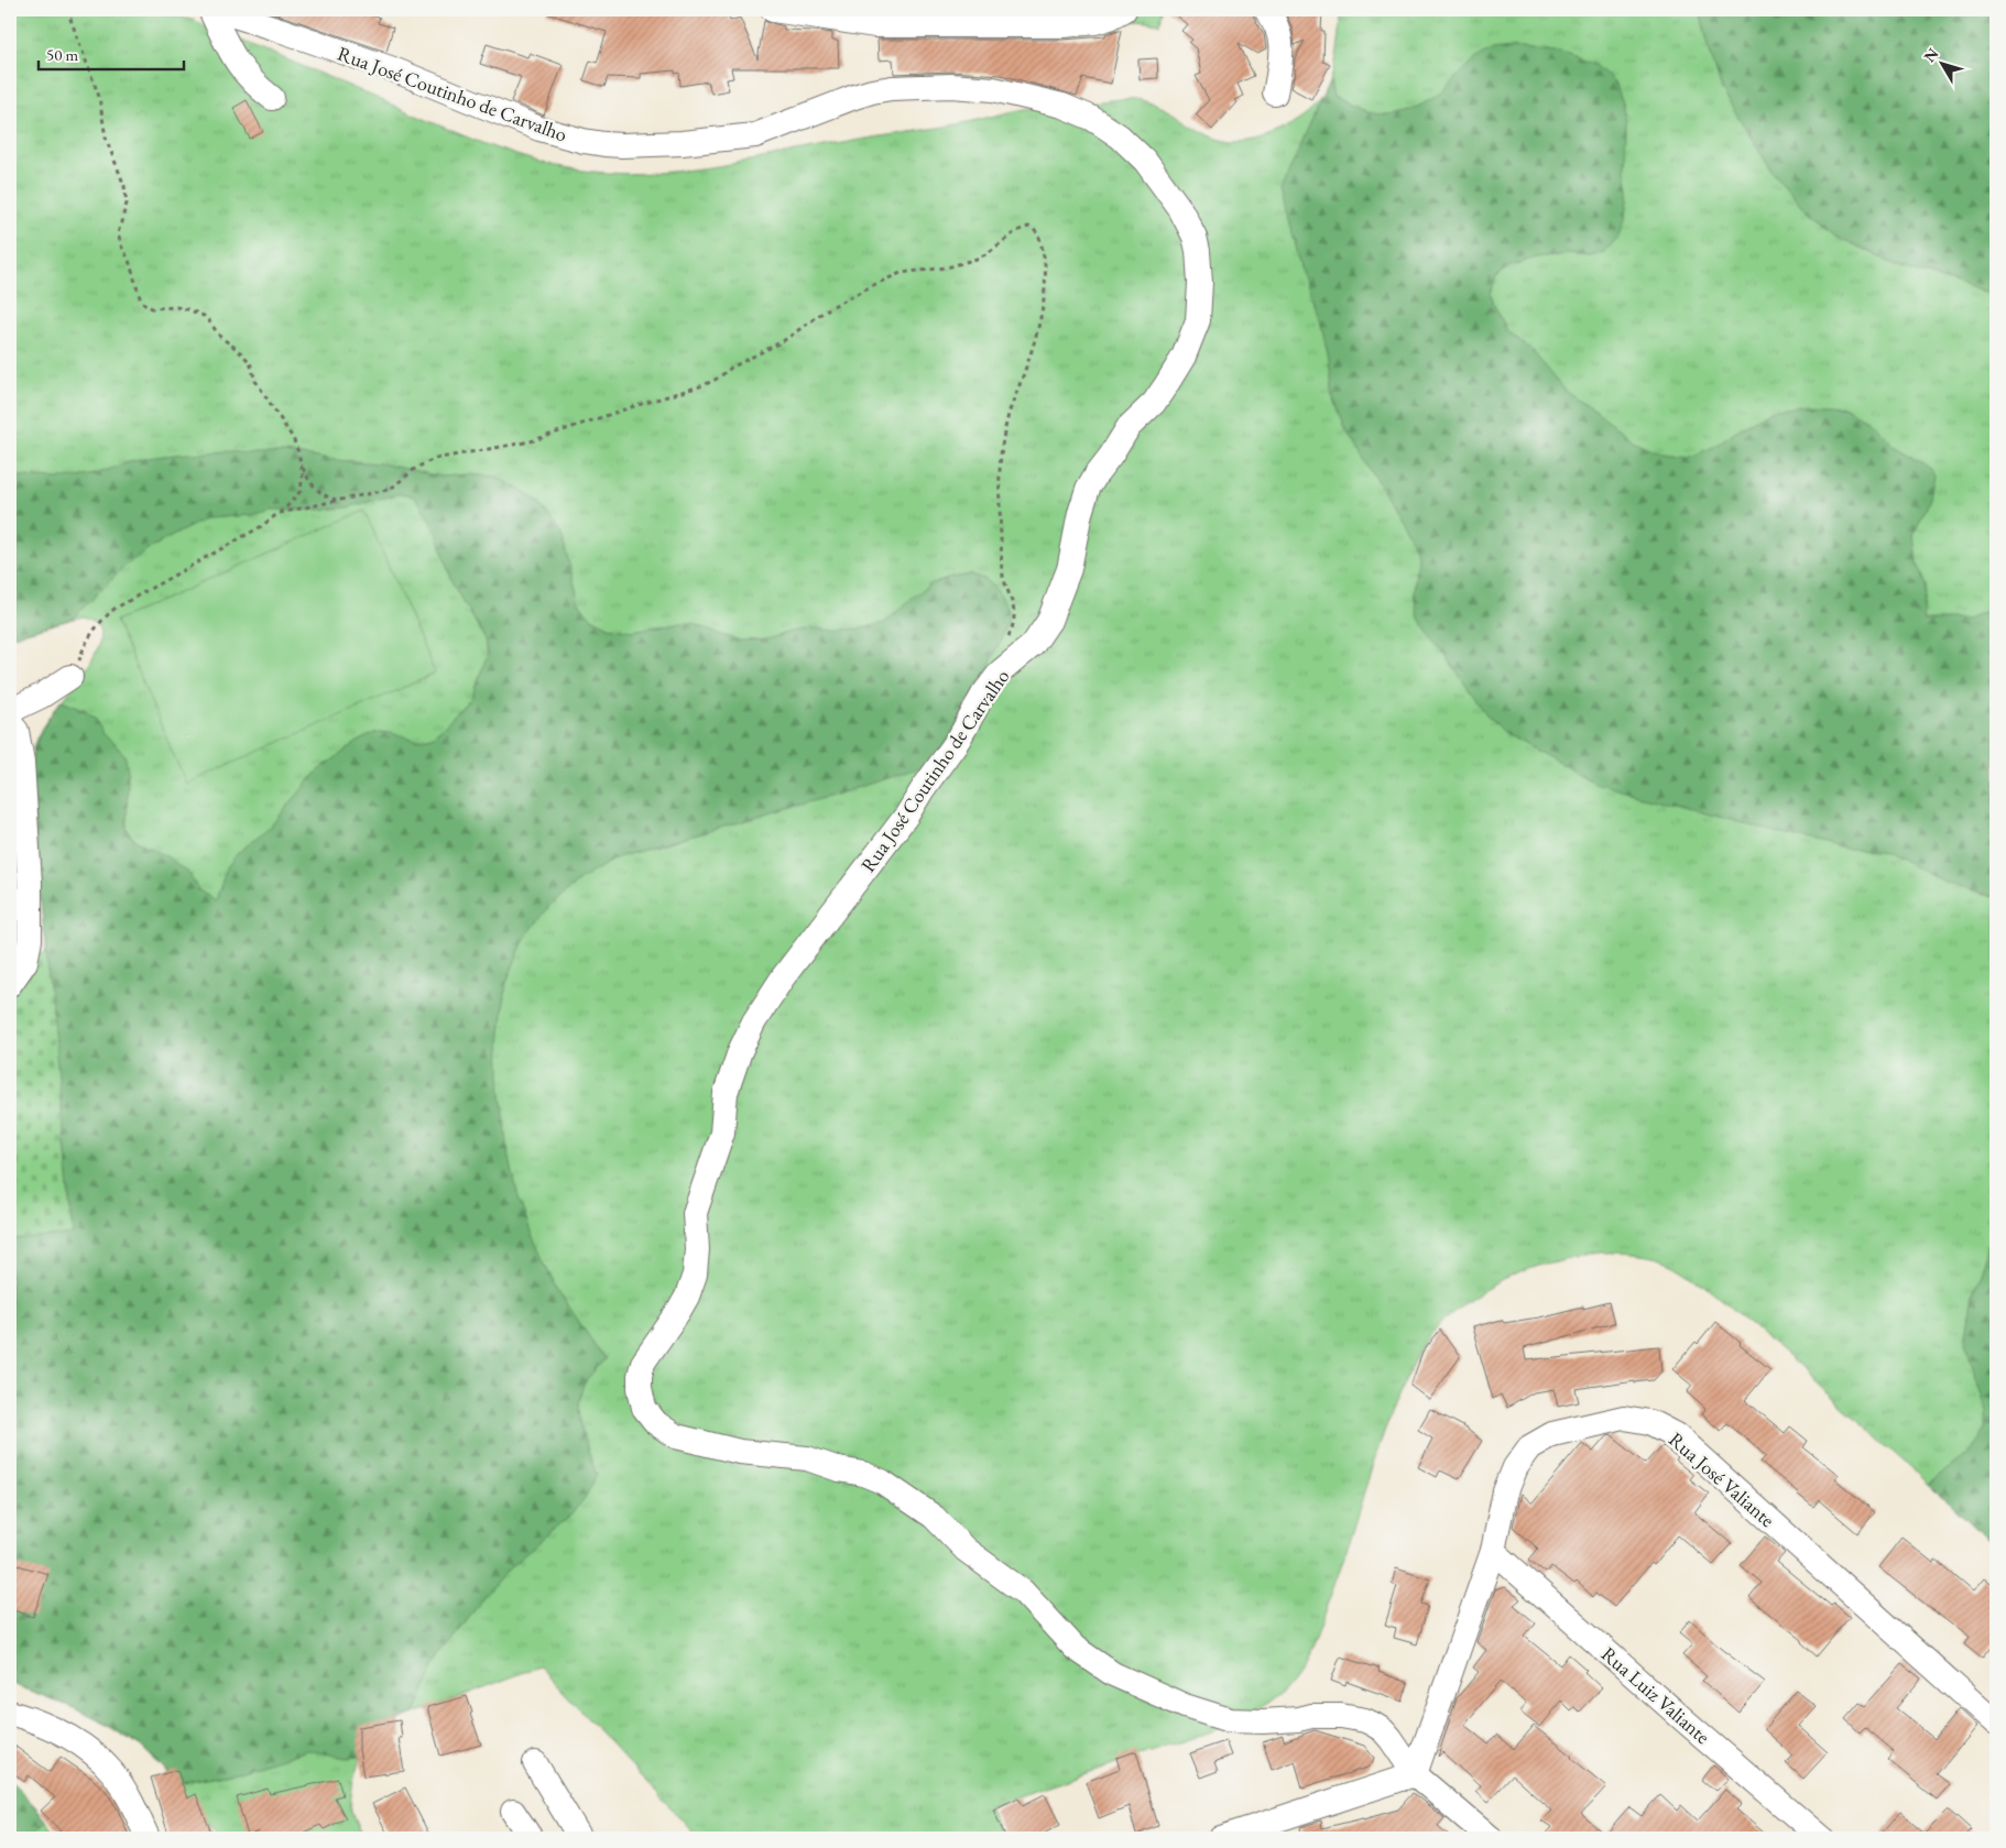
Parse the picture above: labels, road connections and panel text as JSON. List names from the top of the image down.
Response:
{
  "streets": {
    "street": ["Rua José Coutinho de Carvalho", "Rua José Valiante", "Rua Luiz Valiante"]
  },
  "crossings": [
    ["Rua José Coutinho de Carvalho", "Rua José Valiante"],
    ["Rua José Valiante", "Rua Luiz Valiante"]
  ],
  "scale_bar": "50 m",
  "north": "top left"
}
